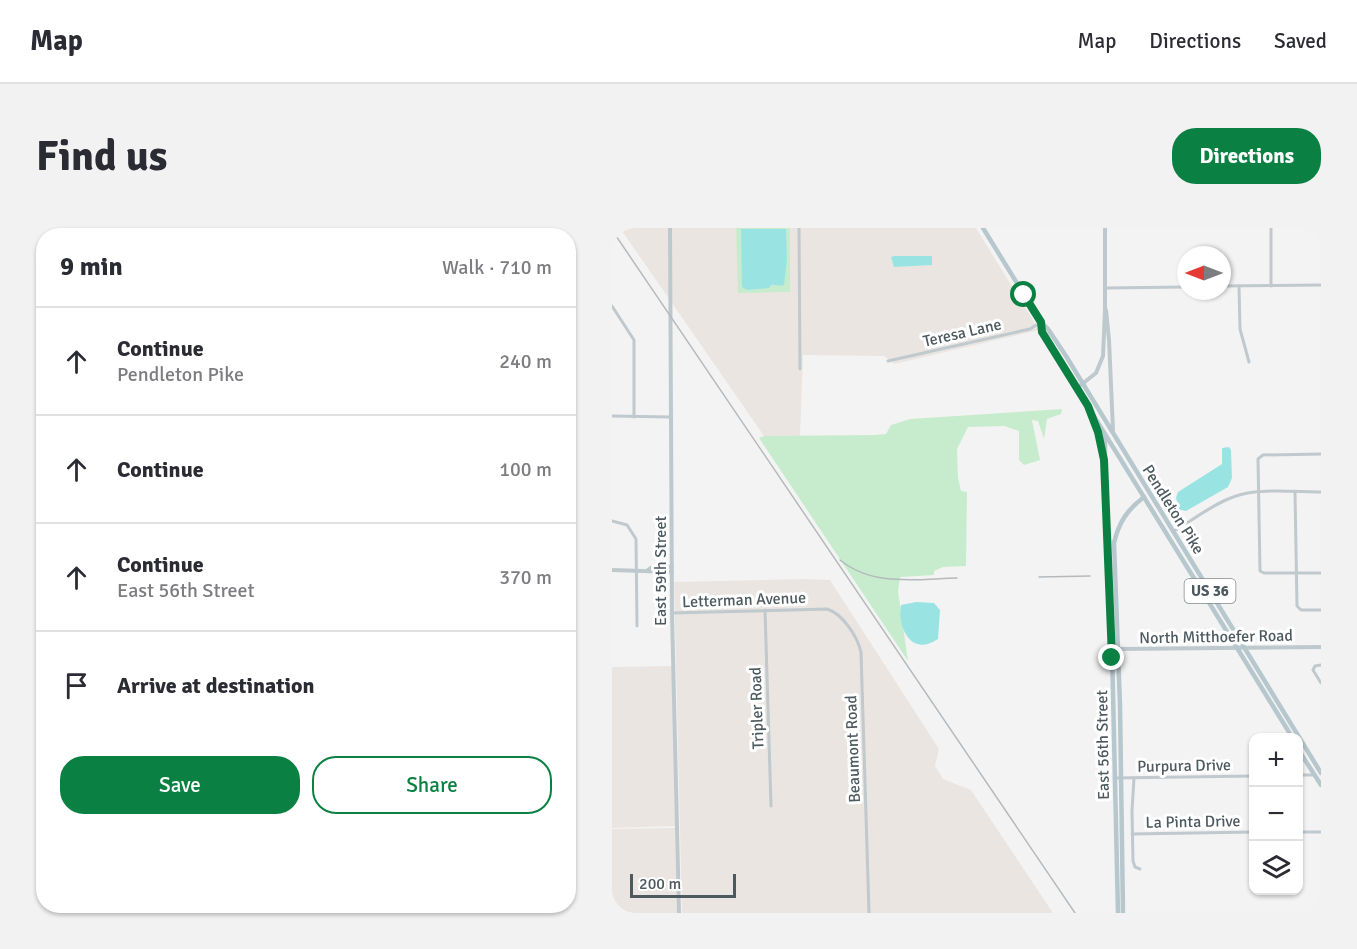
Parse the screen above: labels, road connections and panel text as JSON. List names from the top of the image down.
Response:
{
  "streets": {
    "main road": ["Pendleton Pike", "US 36", "East 56th Street"],
    "street": [
      "Teresa Lane",
      "East 59th Street",
      "Letterman Avenue",
      "North Mitthoefer Road",
      "Tripler Road",
      "Beaumont Road",
      "Purpura Drive",
      "La Pinta Drive"
    ]
  },
  "crossings": [
    ["Teresa Lane", "Pendleton Pike"],
    ["Pendleton Pike", "North Mitthoefer Road"],
    ["Pendleton Pike", "East 56th Street"],
    ["East 59th Street", "Letterman Avenue"],
    ["Letterman Avenue", "Tripler Road"],
    ["Letterman Avenue", "Beaumont Road"],
    ["North Mitthoefer Road", "East 56th Street"],
    ["East 56th Street", "Purpura Drive"]
  ],
  "scale_bar": "200 m",
  "north": "left",
  "page": {
    "header": "Map",
    "nav": ["Map", "Directions", "Saved"],
    "buttons": [
      "Directions",
      ["Save", "Share"]
    ],
    "title": "Find us",
    "heading": ["9 min", "Walk · 710 m"],
    "list": [
      ["Continue", "Pendleton Pike", "240 m"],
      ["Continue", "100 m"],
      ["Continue", "East 56th Street", "370 m"],
      "Arrive at destination"
    ],
    "map_buttons": ["+", "−"],
    "scale": "200 m"
  }
}
